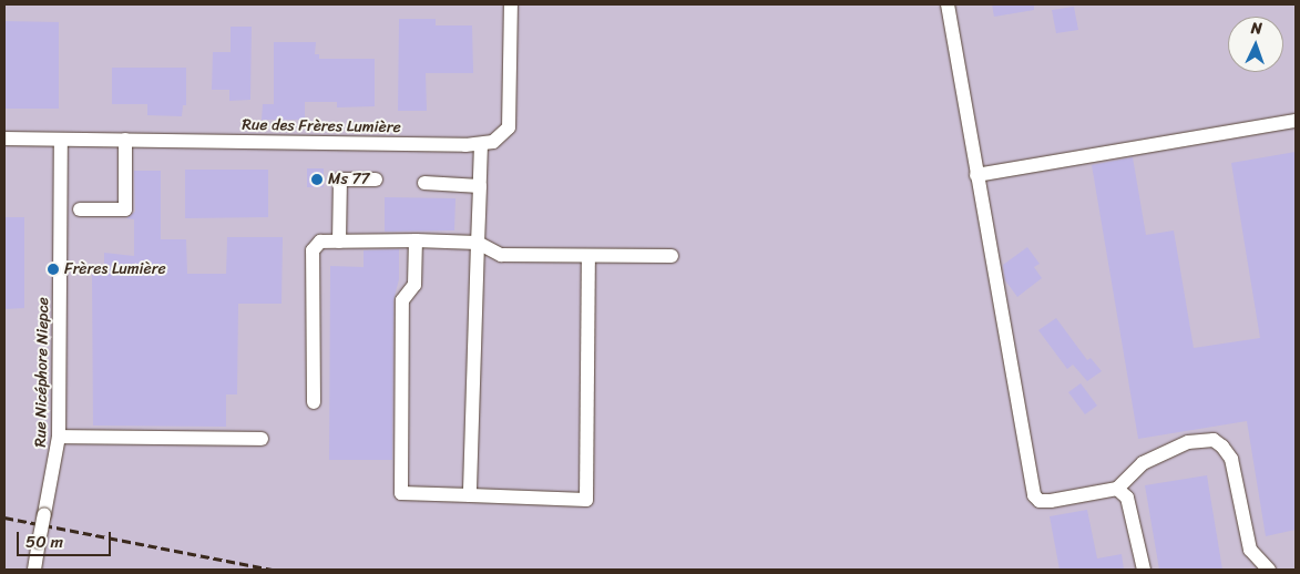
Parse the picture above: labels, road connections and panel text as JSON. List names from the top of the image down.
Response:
{
  "streets": {
    "street": ["Rue des Frères Lumière", "Rue Nicéphore Niepce"]
  },
  "crossings": [
    ["Rue des Frères Lumière", "Rue Nicéphore Niepce"]
  ],
  "places": ["Ms 77", "Frères Lumière"],
  "scale_bar": "50 m",
  "north": "top"
}
